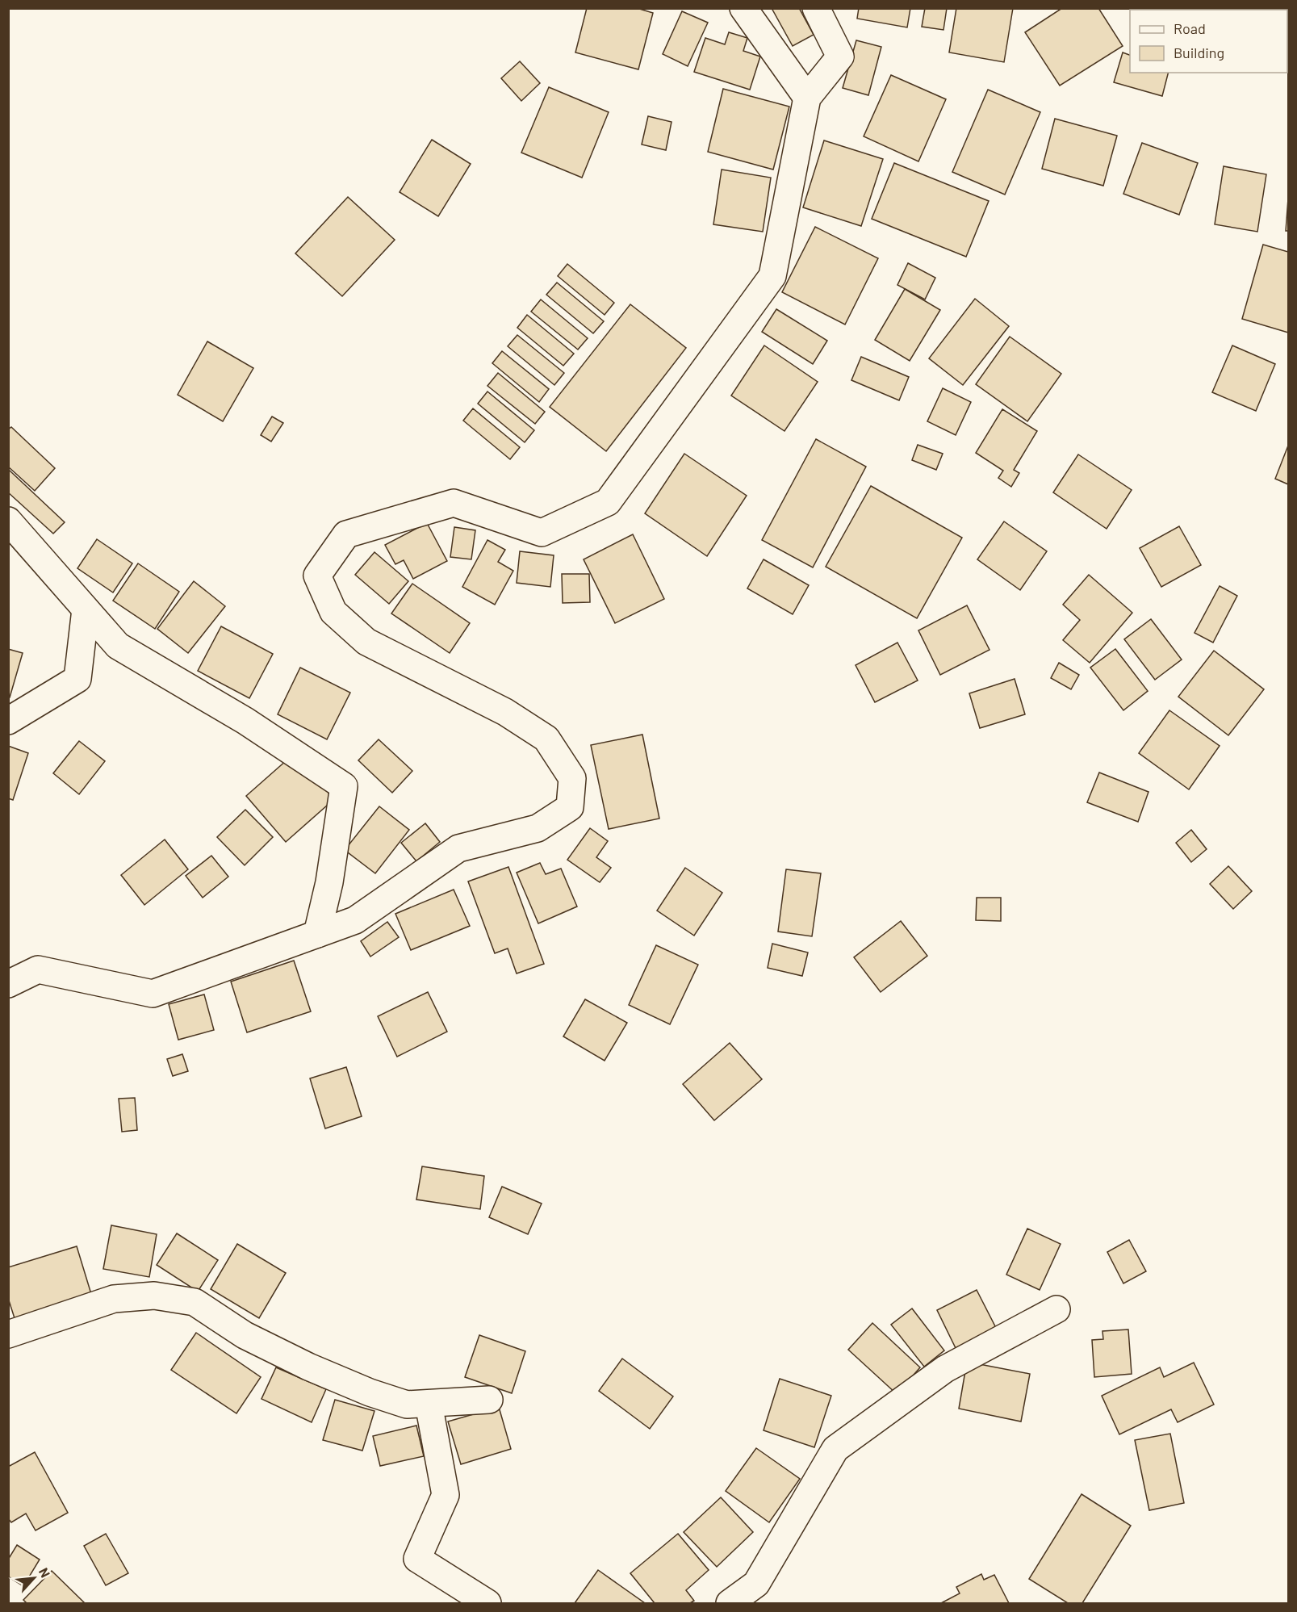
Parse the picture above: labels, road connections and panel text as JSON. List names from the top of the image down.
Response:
{
  "legend": ["Road", "Building"],
  "north": "top right"
}
